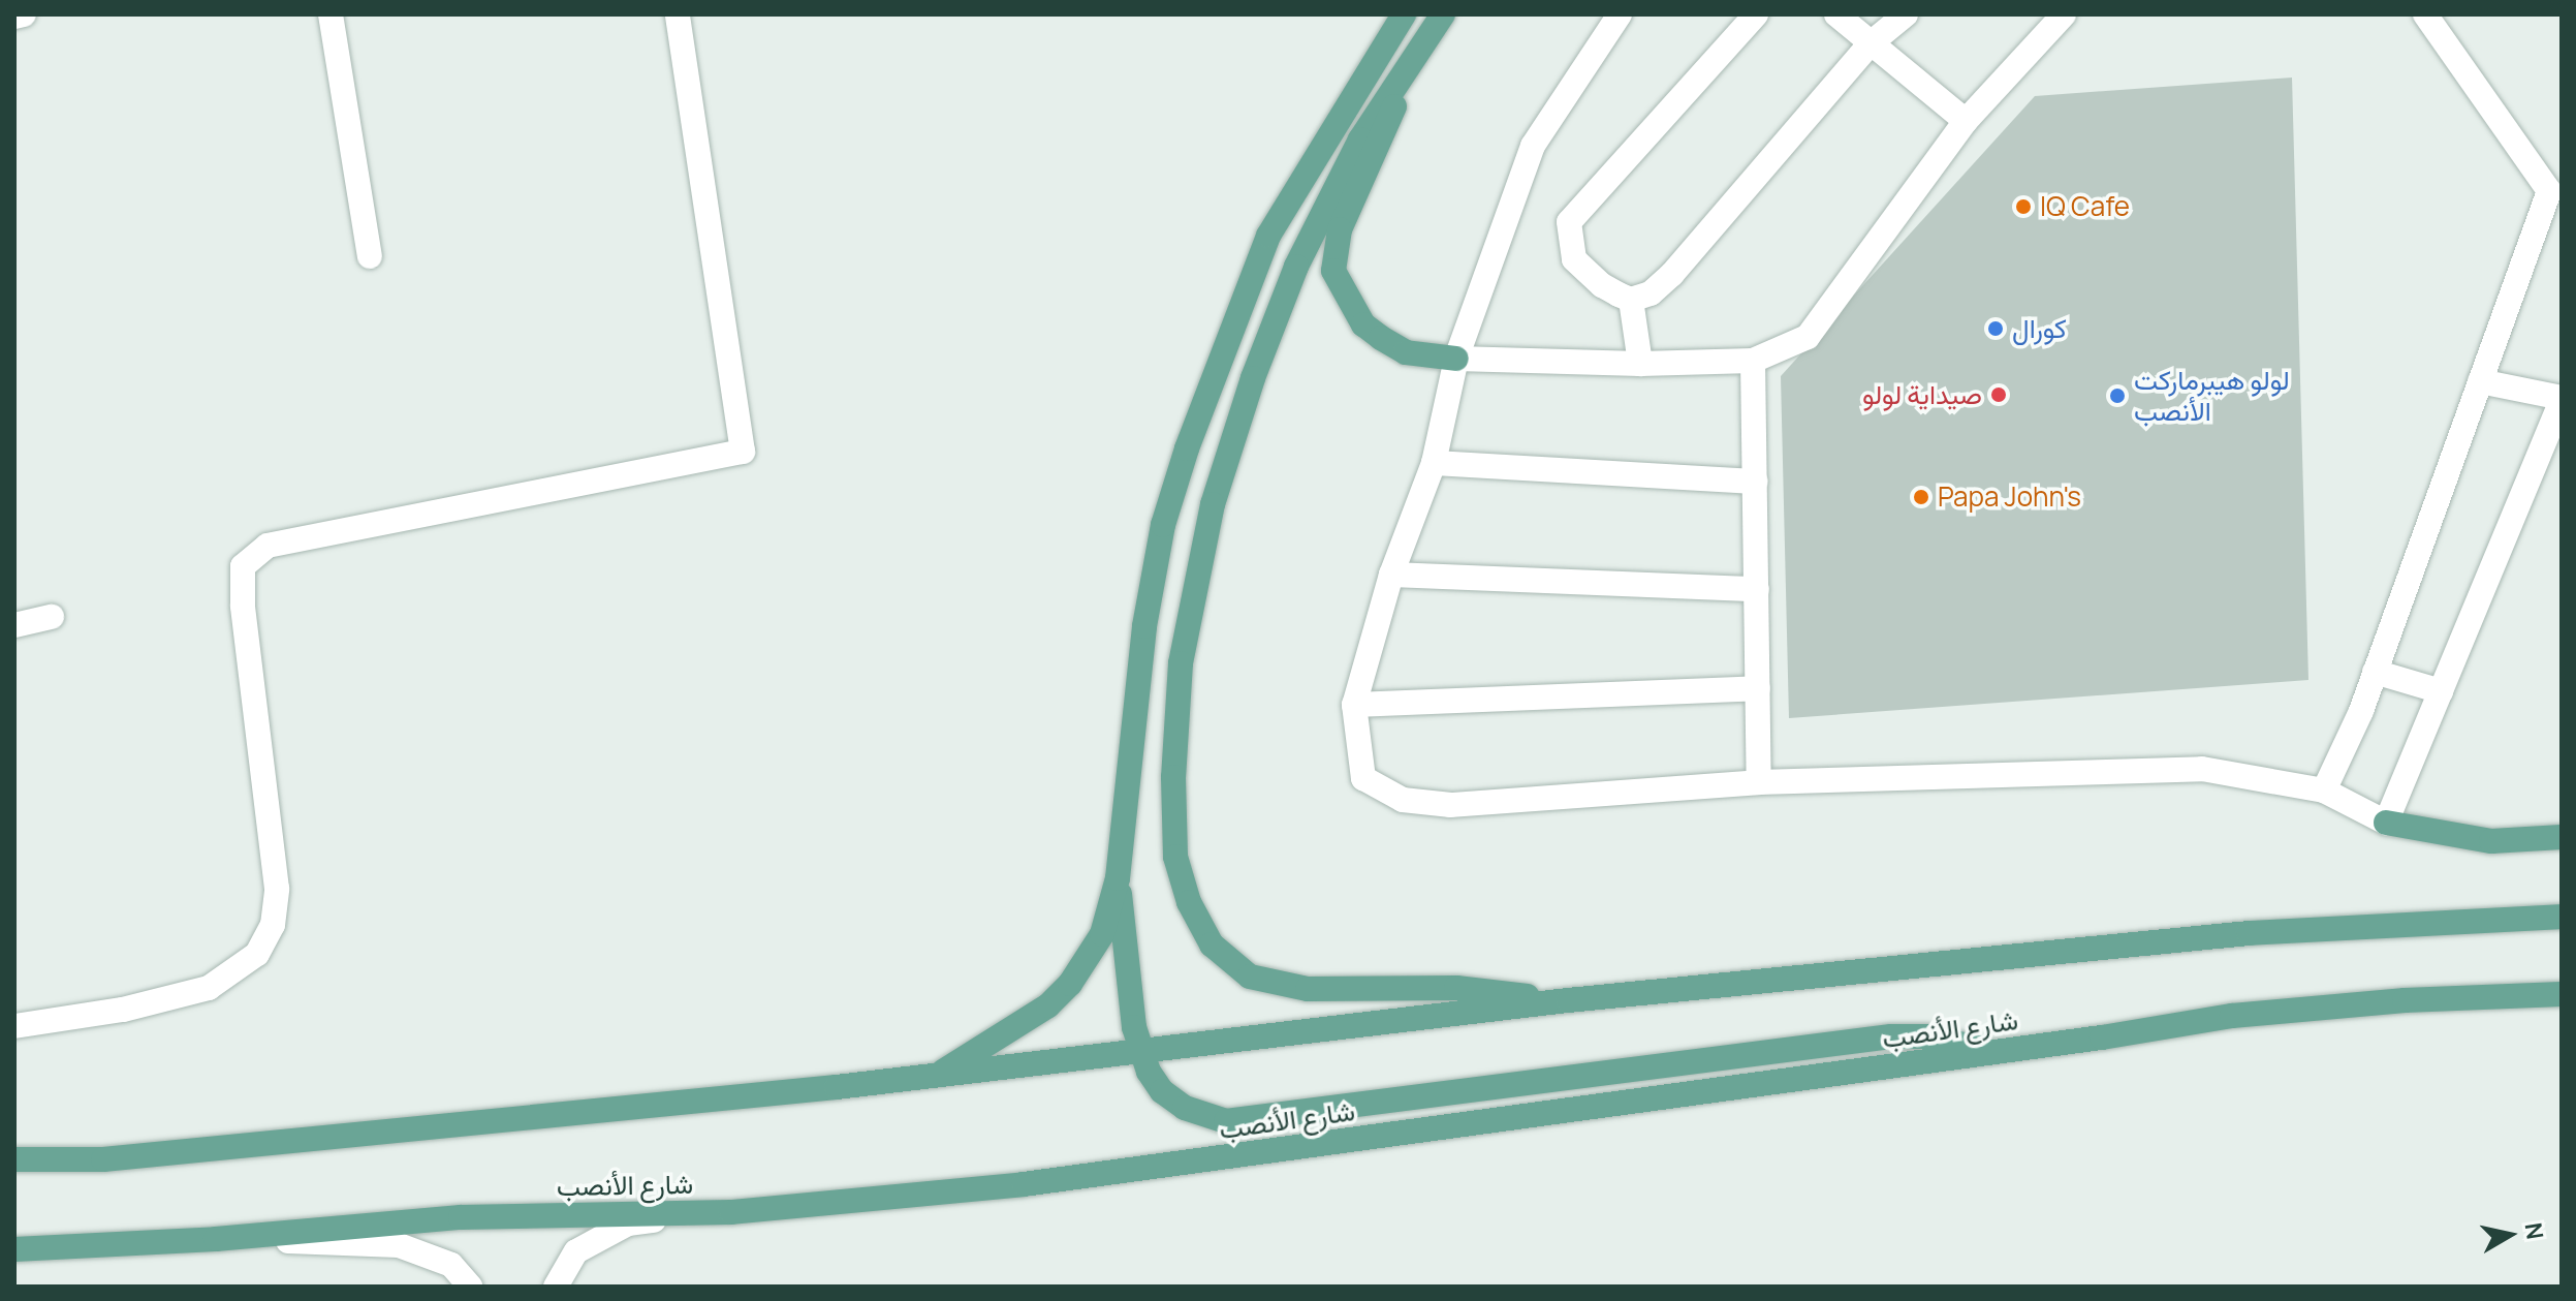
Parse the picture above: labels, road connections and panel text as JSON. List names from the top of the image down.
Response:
{
  "streets": {
    "main road": ["شارع الأنصب"]
  },
  "places": [
    "IQ Cafe",
    "كورال",
    "صيداية لولو",
    "لولو ه‍يبرماركت الأنصب",
    "Papa John's"
  ],
  "north": "right"
}
